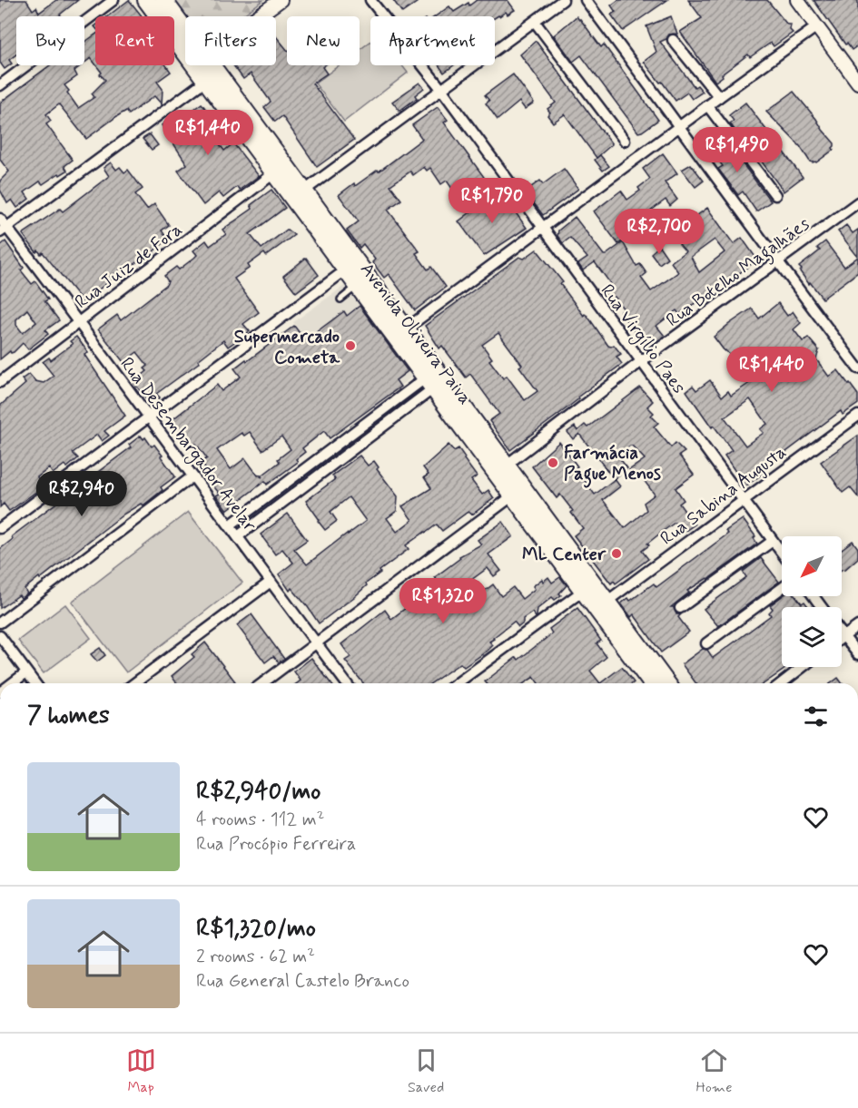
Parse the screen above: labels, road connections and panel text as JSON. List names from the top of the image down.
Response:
{
  "streets": {
    "main road": ["Avenida Oliveira Paiva"],
    "street": [
      "Rua Juiz de Fora",
      "Rua Botelho Magalhães",
      "Rua Virgílio Paes",
      "Rua Desembargador Avelar",
      "Rua Sabina Augusta"
    ]
  },
  "crossings": [
    ["Rua Juiz de Fora", "Avenida Oliveira Paiva"],
    ["Rua Juiz de Fora", "Rua Desembargador Avelar"],
    ["Rua Botelho Magalhães", "Avenida Oliveira Paiva"],
    ["Rua Botelho Magalhães", "Rua Virgílio Paes"],
    ["Avenida Oliveira Paiva", "Rua Sabina Augusta"],
    ["Rua Virgílio Paes", "Rua Sabina Augusta"]
  ],
  "places": ["Supermercado Cometa", "Farmácia Pague Menos", "ML Center"],
  "north": "bottom left",
  "page": {
    "chip": [
      "Buy",
      "Rent",
      "Filters",
      "New",
      "Apartment"
    ],
    "price": [
      "R$1,440",
      "R$1,490",
      "R$1,790",
      "R$2,700",
      "R$1,440",
      "R$2,940",
      "R$1,320"
    ],
    "heading": "7 homes",
    "list": [
      {
        "name": "R$2,940/mo",
        "note": "4 rooms · 112 m² · Rua Procópio Ferreira"
      },
      {
        "name": "R$1,320/mo",
        "note": "2 rooms · 62 m² · Rua General Castelo Branco"
      }
    ],
    "tabs": ["Map", "Saved", "Home"]
  }
}
